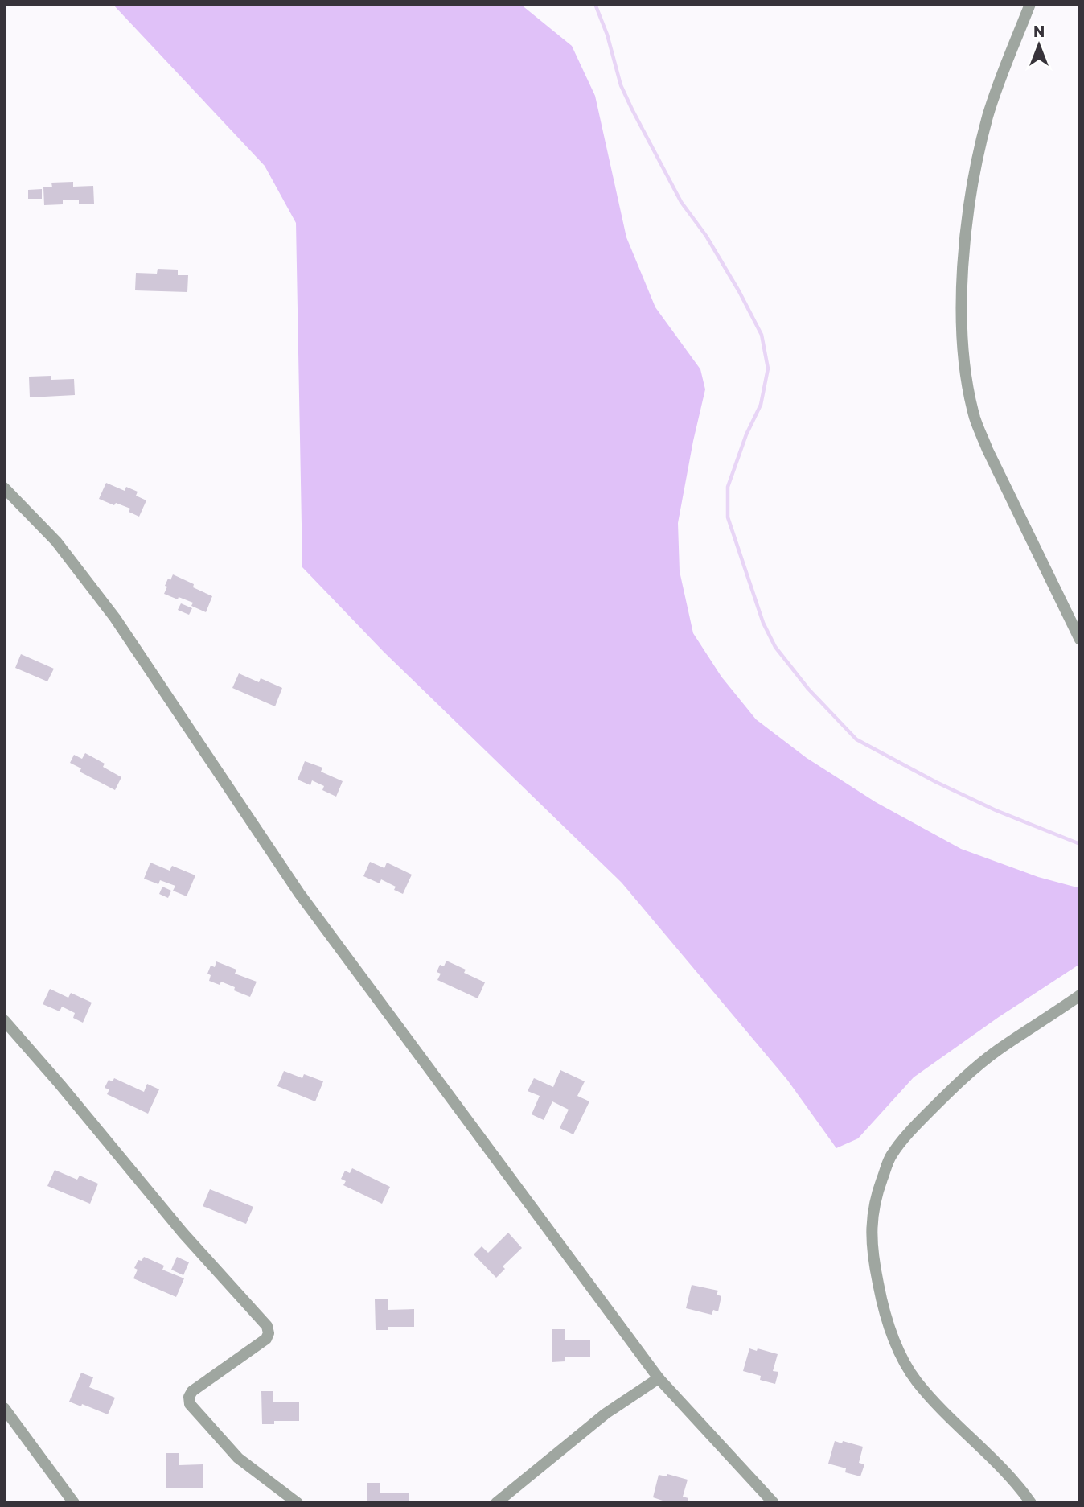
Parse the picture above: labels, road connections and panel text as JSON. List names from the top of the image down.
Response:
{
  "north": "top"
}
